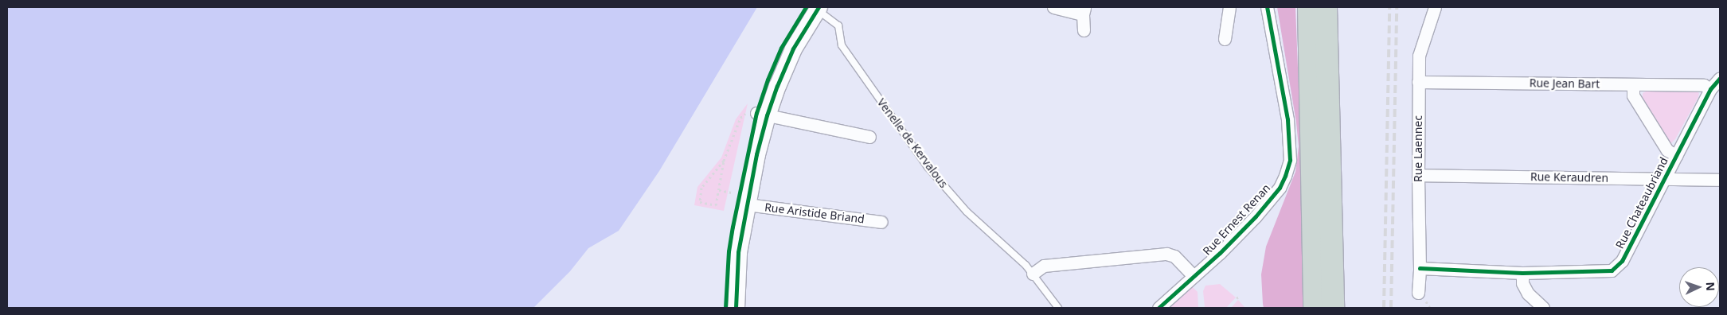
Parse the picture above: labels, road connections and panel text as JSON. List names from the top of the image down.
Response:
{
  "streets": {
    "street": [
      "Rue Jean Bart",
      "Rue Laennec",
      "Rue Keraudren",
      "Rue Chateaubriand",
      "Rue Aristide Briand",
      "Rue Ernest Renan"
    ],
    "lane": ["Venelle de Kervalous"]
  },
  "crossings": [
    ["Rue Jean Bart", "Rue Laennec"],
    ["Rue Jean Bart", "Rue Chateaubriand"],
    ["Rue Laennec", "Rue Keraudren"],
    ["Rue Laennec", "Rue Chateaubriand"],
    ["Rue Keraudren", "Rue Chateaubriand"]
  ],
  "north": "right"
}
